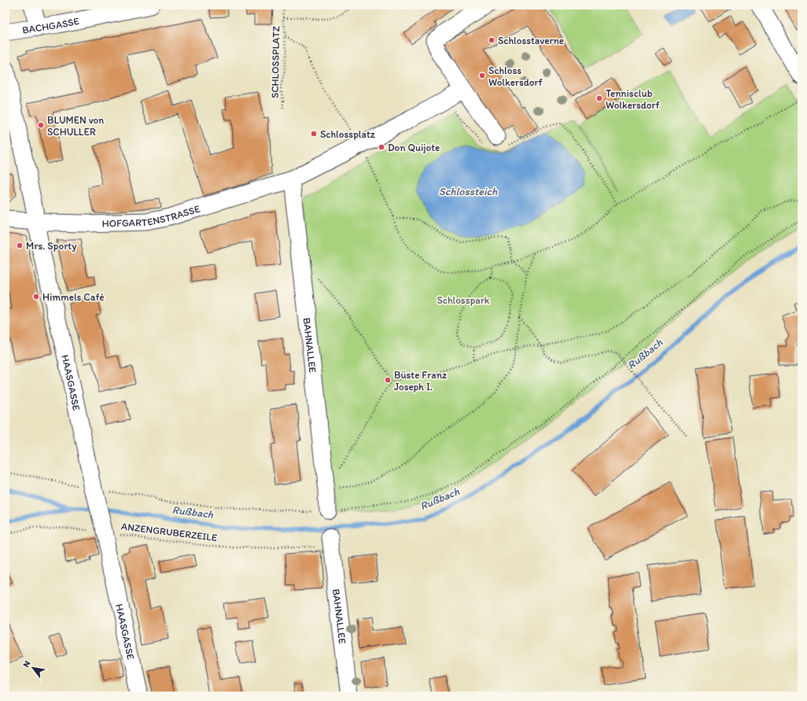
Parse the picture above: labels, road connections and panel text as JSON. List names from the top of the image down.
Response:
{
  "streets": {
    "street": [
      "BACHGASSE",
      "HOFGARTENSTRASSE",
      "BAHNALLEE",
      "HAASGASSE"
    ],
    "path": ["SCHLOSSPLATZ", "ANZENGRUBERZEILE"]
  },
  "crossings": [
    ["HOFGARTENSTRASSE", "BAHNALLEE"],
    ["HOFGARTENSTRASSE", "HAASGASSE"],
    ["BAHNALLEE", "ANZENGRUBERZEILE"],
    ["HAASGASSE", "ANZENGRUBERZEILE"]
  ],
  "water": ["Schlossteich", "Rußbach"],
  "parks": ["Schlosspark"],
  "places": [
    "Schlosstaverne",
    "Schloss Wolkersdorf",
    "Tennisclub Wolkersdorf",
    "BLUMEN von SCHULLER",
    "Schlossplatz",
    "Don Quijote",
    "Mrs. Sporty",
    "Himmels Café",
    "Büste Franz Joseph I."
  ],
  "north": "top left"
}
